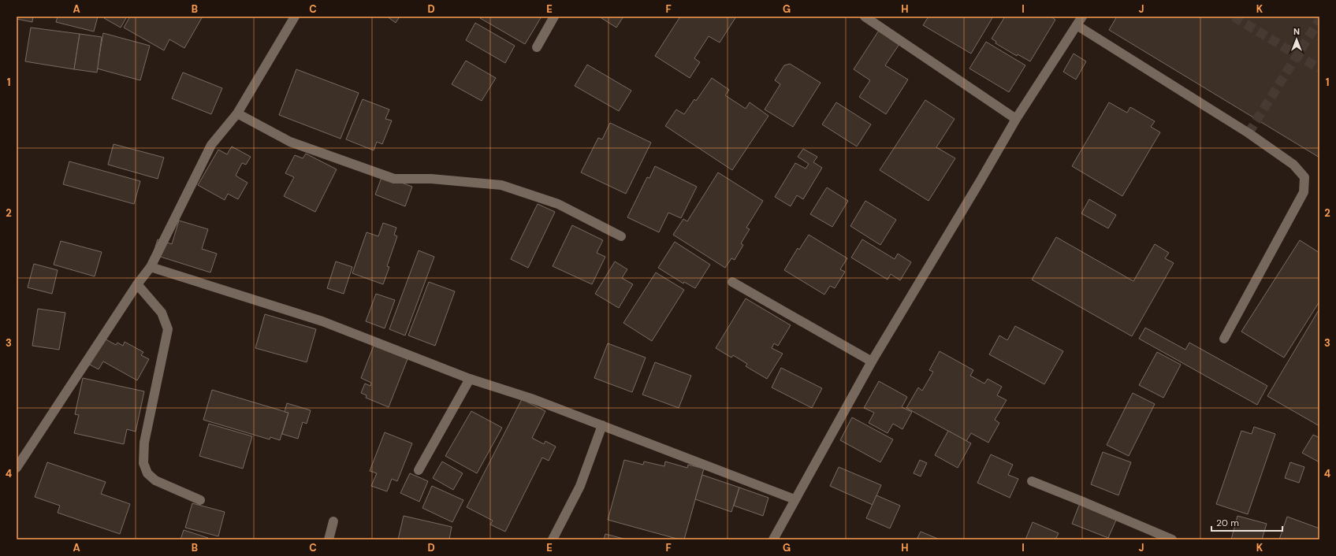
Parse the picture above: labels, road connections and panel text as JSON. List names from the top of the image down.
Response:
{
  "scale_bar": "20 m",
  "north": "top",
  "grid": {
    "columns": [
      "A",
      "B",
      "C",
      "D",
      "E",
      "F",
      "G",
      "H",
      "I",
      "J",
      "K"
    ],
    "rows": [
      "1",
      "2",
      "3",
      "4"
    ]
  }
}
